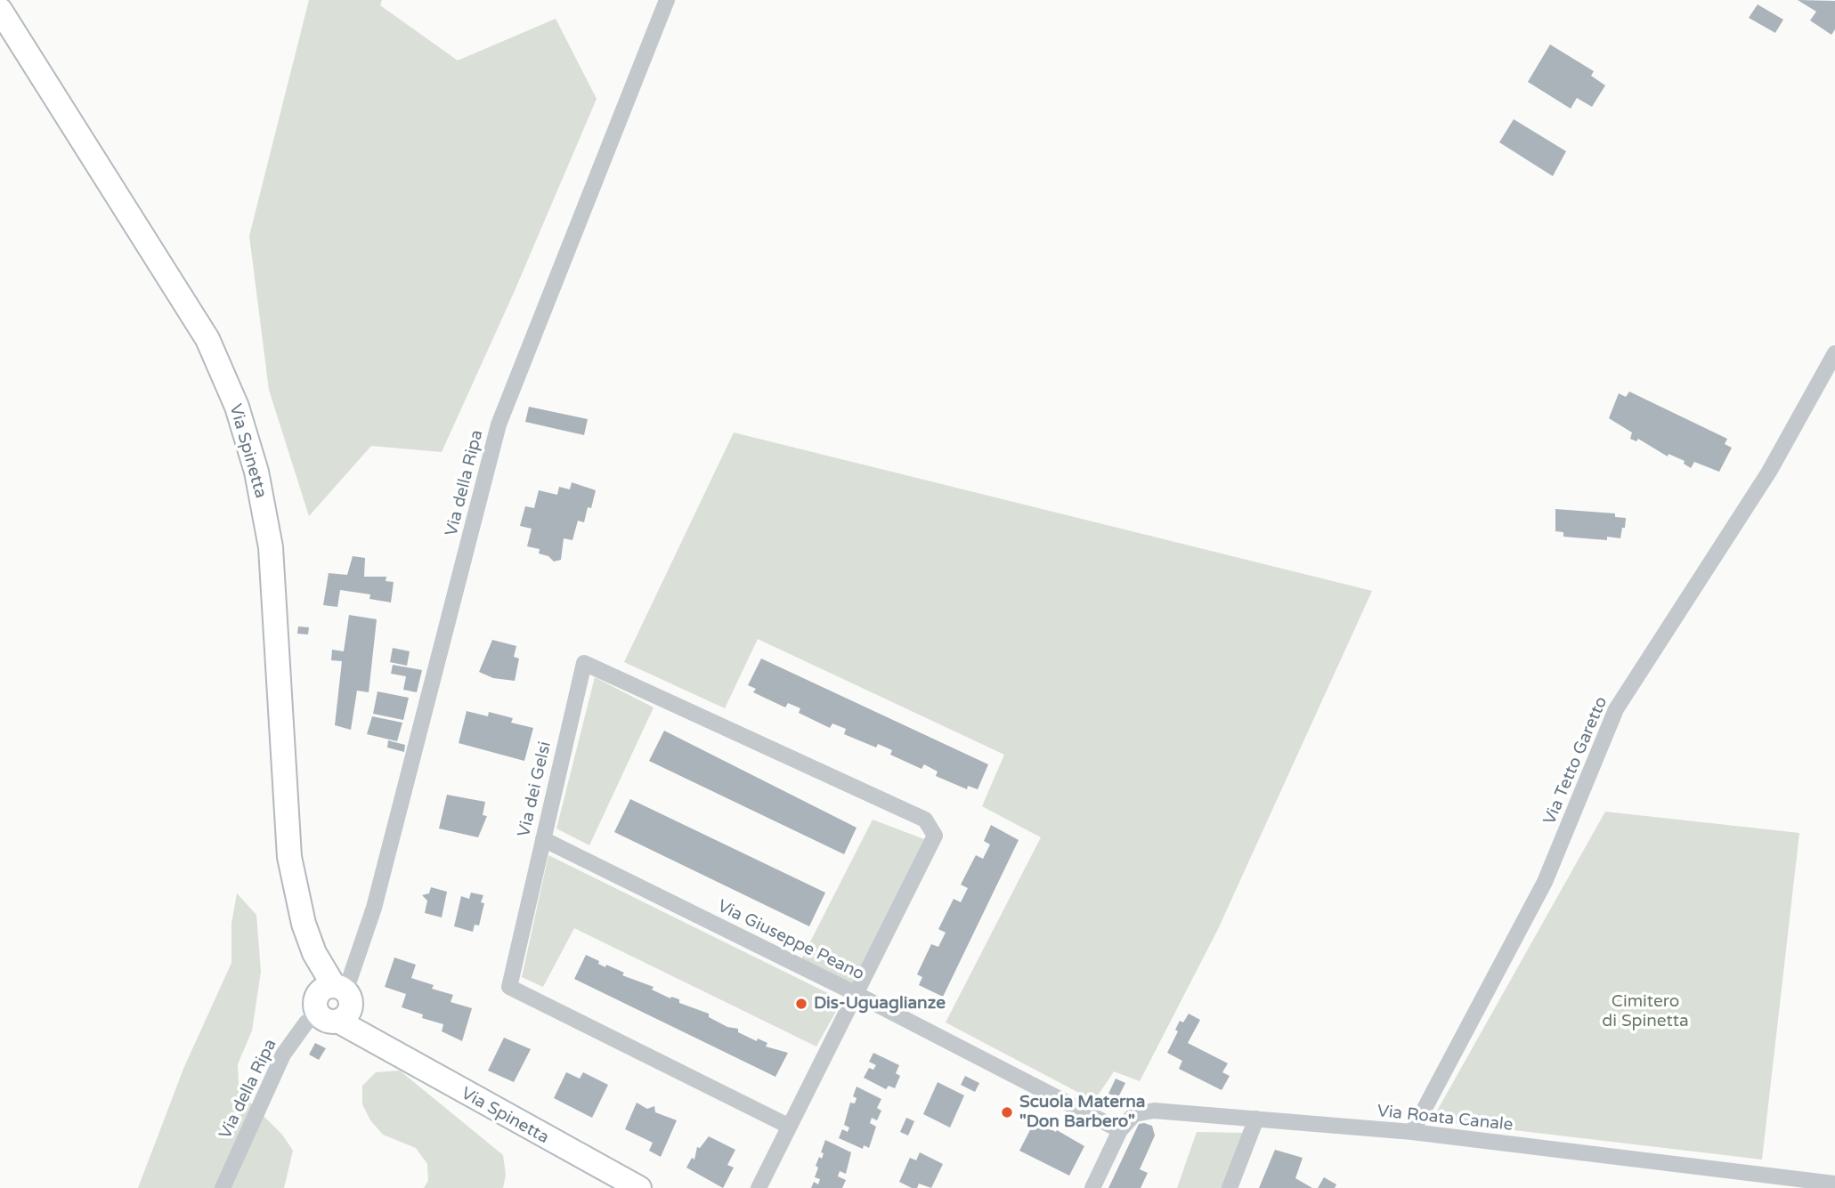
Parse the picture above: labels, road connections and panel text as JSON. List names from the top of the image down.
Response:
{
  "streets": {
    "main road": ["Via Spinetta"],
    "street": [
      "Via della Ripa",
      "Via Tetto Garetto",
      "Via dei Gelsi",
      "Via Giuseppe Peano",
      "Via Roata Canale"
    ]
  },
  "crossings": [
    ["Via Spinetta", "Via della Ripa"],
    ["Via Tetto Garetto", "Via Roata Canale"],
    ["Via dei Gelsi", "Via Giuseppe Peano"],
    ["Via Giuseppe Peano", "Via Roata Canale"]
  ],
  "parks": ["Cimitero di Spinetta"],
  "places": ["Dis-Uguaglianze", "Scuola Materna \"Don Barbero\""]
}
